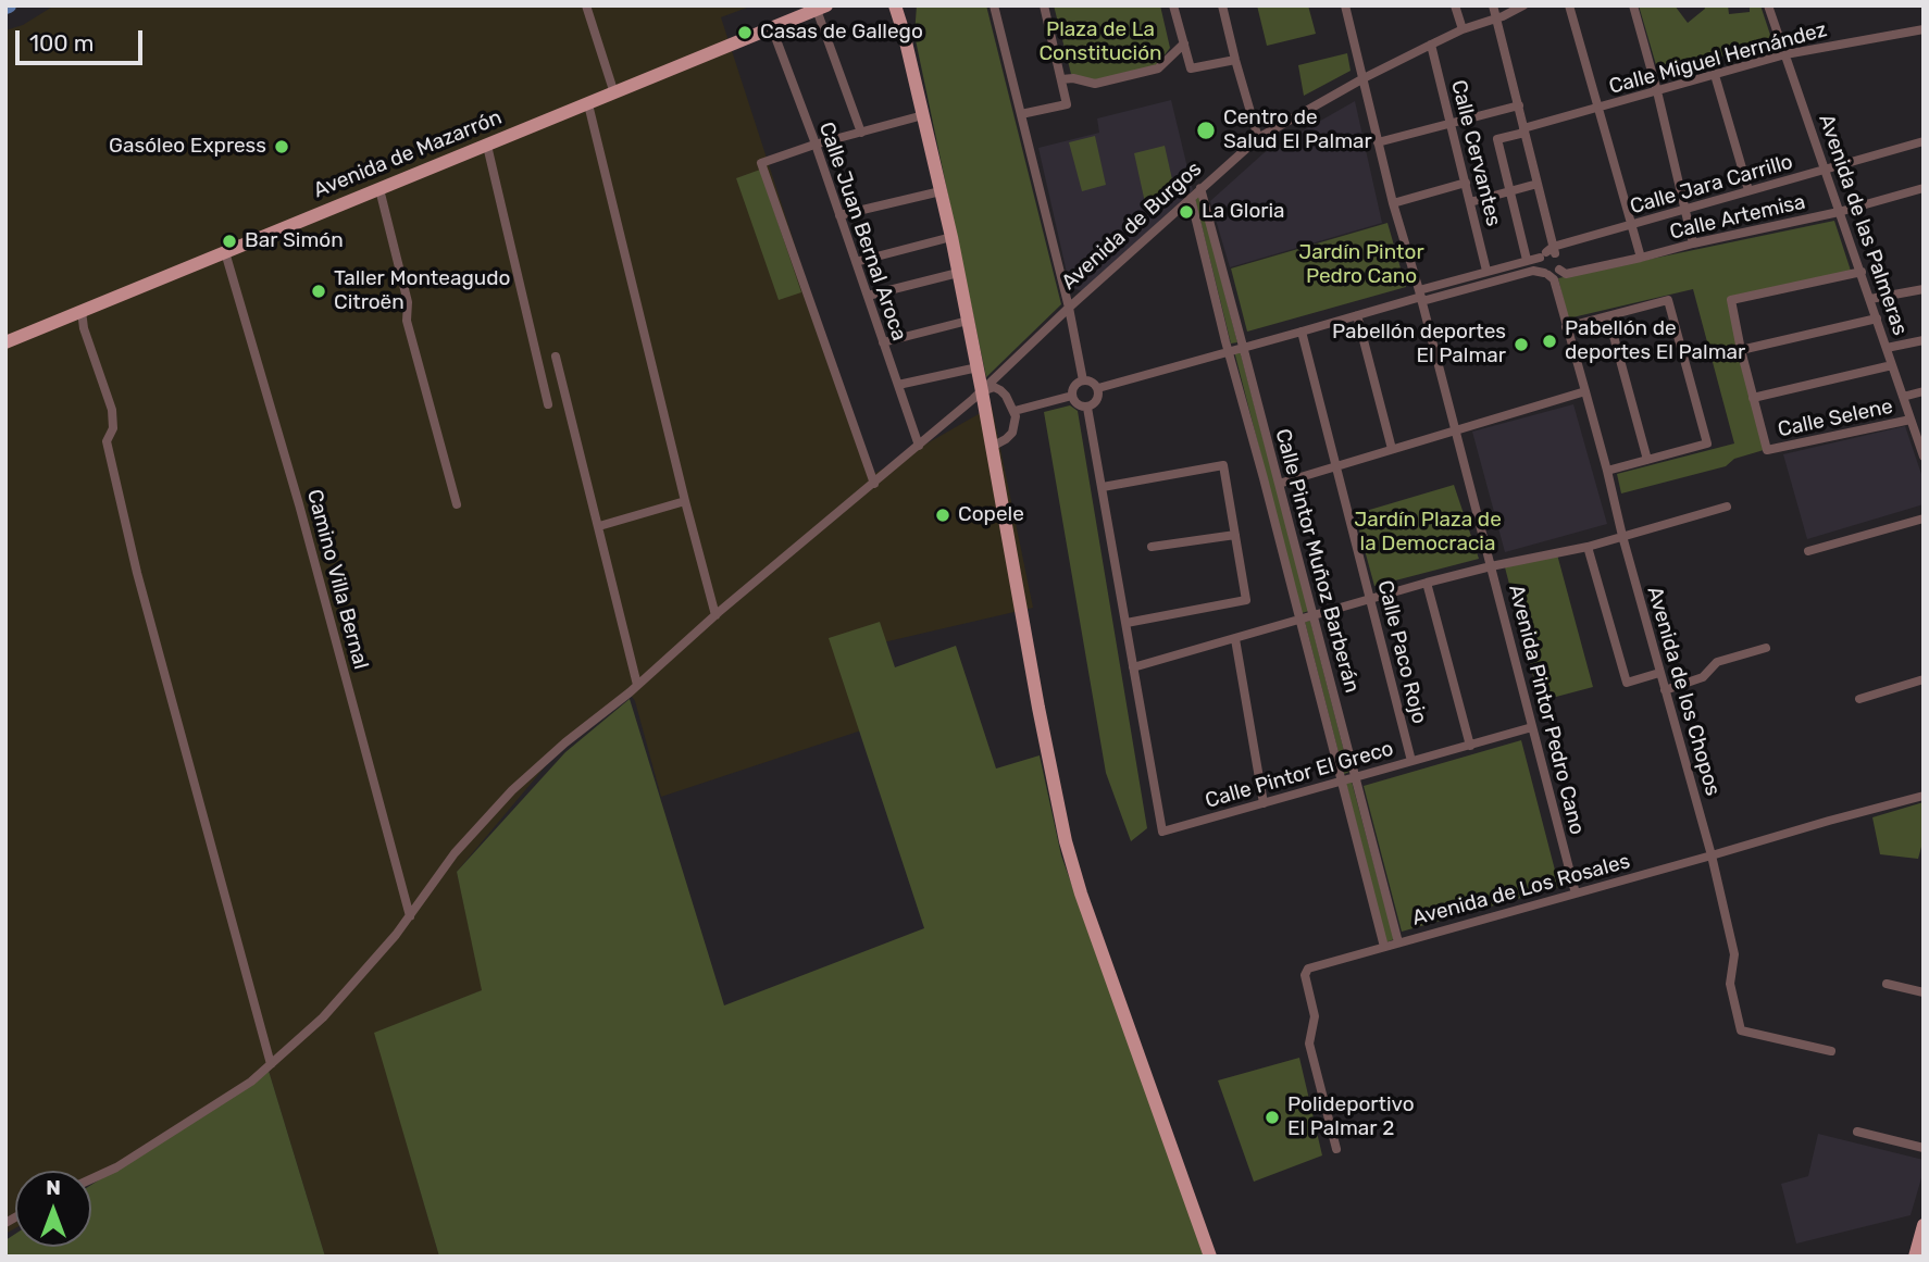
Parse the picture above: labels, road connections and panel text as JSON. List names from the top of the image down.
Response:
{
  "streets": {
    "main road": ["Avenida de Mazarrón"],
    "street": [
      "Calle Miguel Hernández",
      "Calle Cervantes",
      "Calle Jara Carrillo",
      "Calle Artemisa",
      "Avenida de las Palmeras",
      "Avenida de Burgos",
      "Calle Juan Bernal Aroca",
      "Calle Selene",
      "Calle Pintor Muñoz Barberán",
      "Camino Villa Bernal",
      "Calle Paco Rojo",
      "Avenida de los Chopos",
      "Avenida Pintor Pedro Cano",
      "Calle Pintor El Greco",
      "Avenida de Los Rosales"
    ]
  },
  "crossings": [
    ["Calle Miguel Hernández", "Avenida de las Palmeras"],
    ["Calle Cervantes", "Calle Jara Carrillo"],
    ["Calle Cervantes", "Avenida de Burgos"],
    ["Avenida de Mazarrón", "Calle Juan Bernal Aroca"],
    ["Avenida de Mazarrón", "Camino Villa Bernal"],
    ["Calle Jara Carrillo", "Avenida de las Palmeras"],
    ["Calle Jara Carrillo", "Avenida Pintor Pedro Cano"],
    ["Calle Artemisa", "Avenida de las Palmeras"],
    ["Calle Artemisa", "Avenida de los Chopos"],
    ["Avenida de las Palmeras", "Calle Selene"],
    ["Avenida de Burgos", "Calle Juan Bernal Aroca"],
    ["Avenida de Burgos", "Calle Pintor Muñoz Barberán"],
    ["Avenida de Burgos", "Camino Villa Bernal"],
    ["Avenida de Burgos", "Avenida Pintor Pedro Cano"],
    ["Calle Pintor Muñoz Barberán", "Calle Pintor El Greco"],
    ["Calle Pintor Muñoz Barberán", "Avenida de Los Rosales"],
    ["Calle Paco Rojo", "Calle Pintor El Greco"],
    ["Avenida de los Chopos", "Avenida de Los Rosales"],
    ["Avenida Pintor Pedro Cano", "Calle Pintor El Greco"],
    ["Avenida Pintor Pedro Cano", "Avenida de Los Rosales"]
  ],
  "parks": ["Plaza de La Constitución", "Jardín Pintor Pedro Cano", "Jardín Plaza de la Democracia"],
  "places": [
    "Casas de Gallego",
    "Centro de Salud El Palmar",
    "Gasóleo Express",
    "La Gloria",
    "Bar Simón",
    "Taller Monteagudo Citroën",
    "Pabellón de deportes El Palmar",
    "Pabellón deportes El Palmar",
    "Copele",
    "Polideportivo El Palmar 2"
  ],
  "scale_bar": "100 m",
  "north": "top"
}
